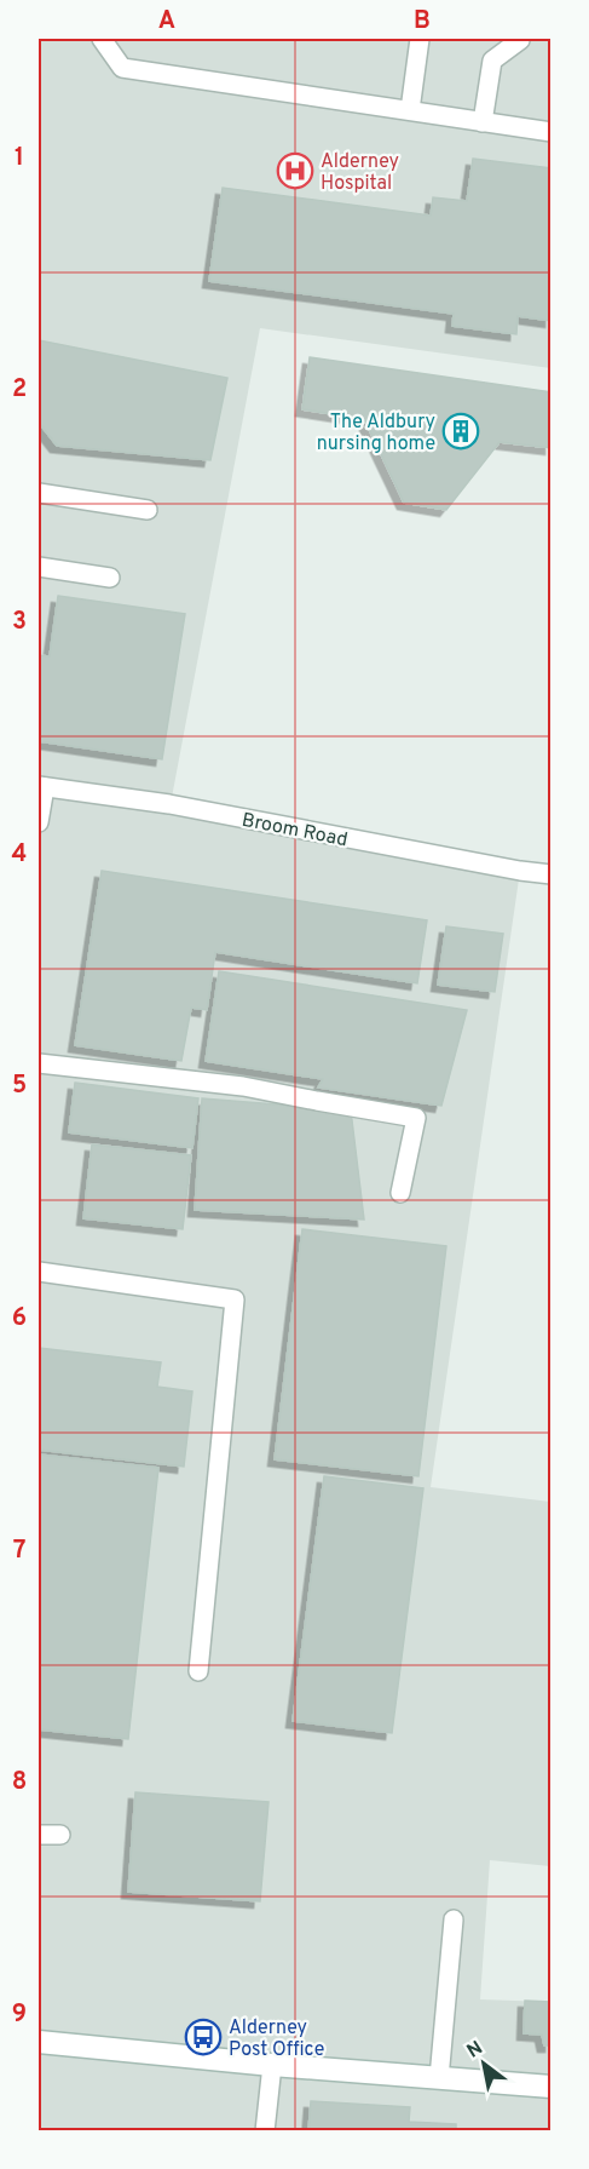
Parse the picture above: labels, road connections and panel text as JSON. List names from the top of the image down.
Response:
{
  "streets": {
    "lane": ["Broom Road"]
  },
  "places": {
    "hospital": ["Alderney Hospital"],
    "building": ["The Aldbury nursing home"],
    "bus stop": ["Alderney Post Office"]
  },
  "north": "top left",
  "grid": {
    "columns": ["A", "B"],
    "rows": [
      "1",
      "2",
      "3",
      "4",
      "5",
      "6",
      "7",
      "8",
      "9"
    ]
  }
}
